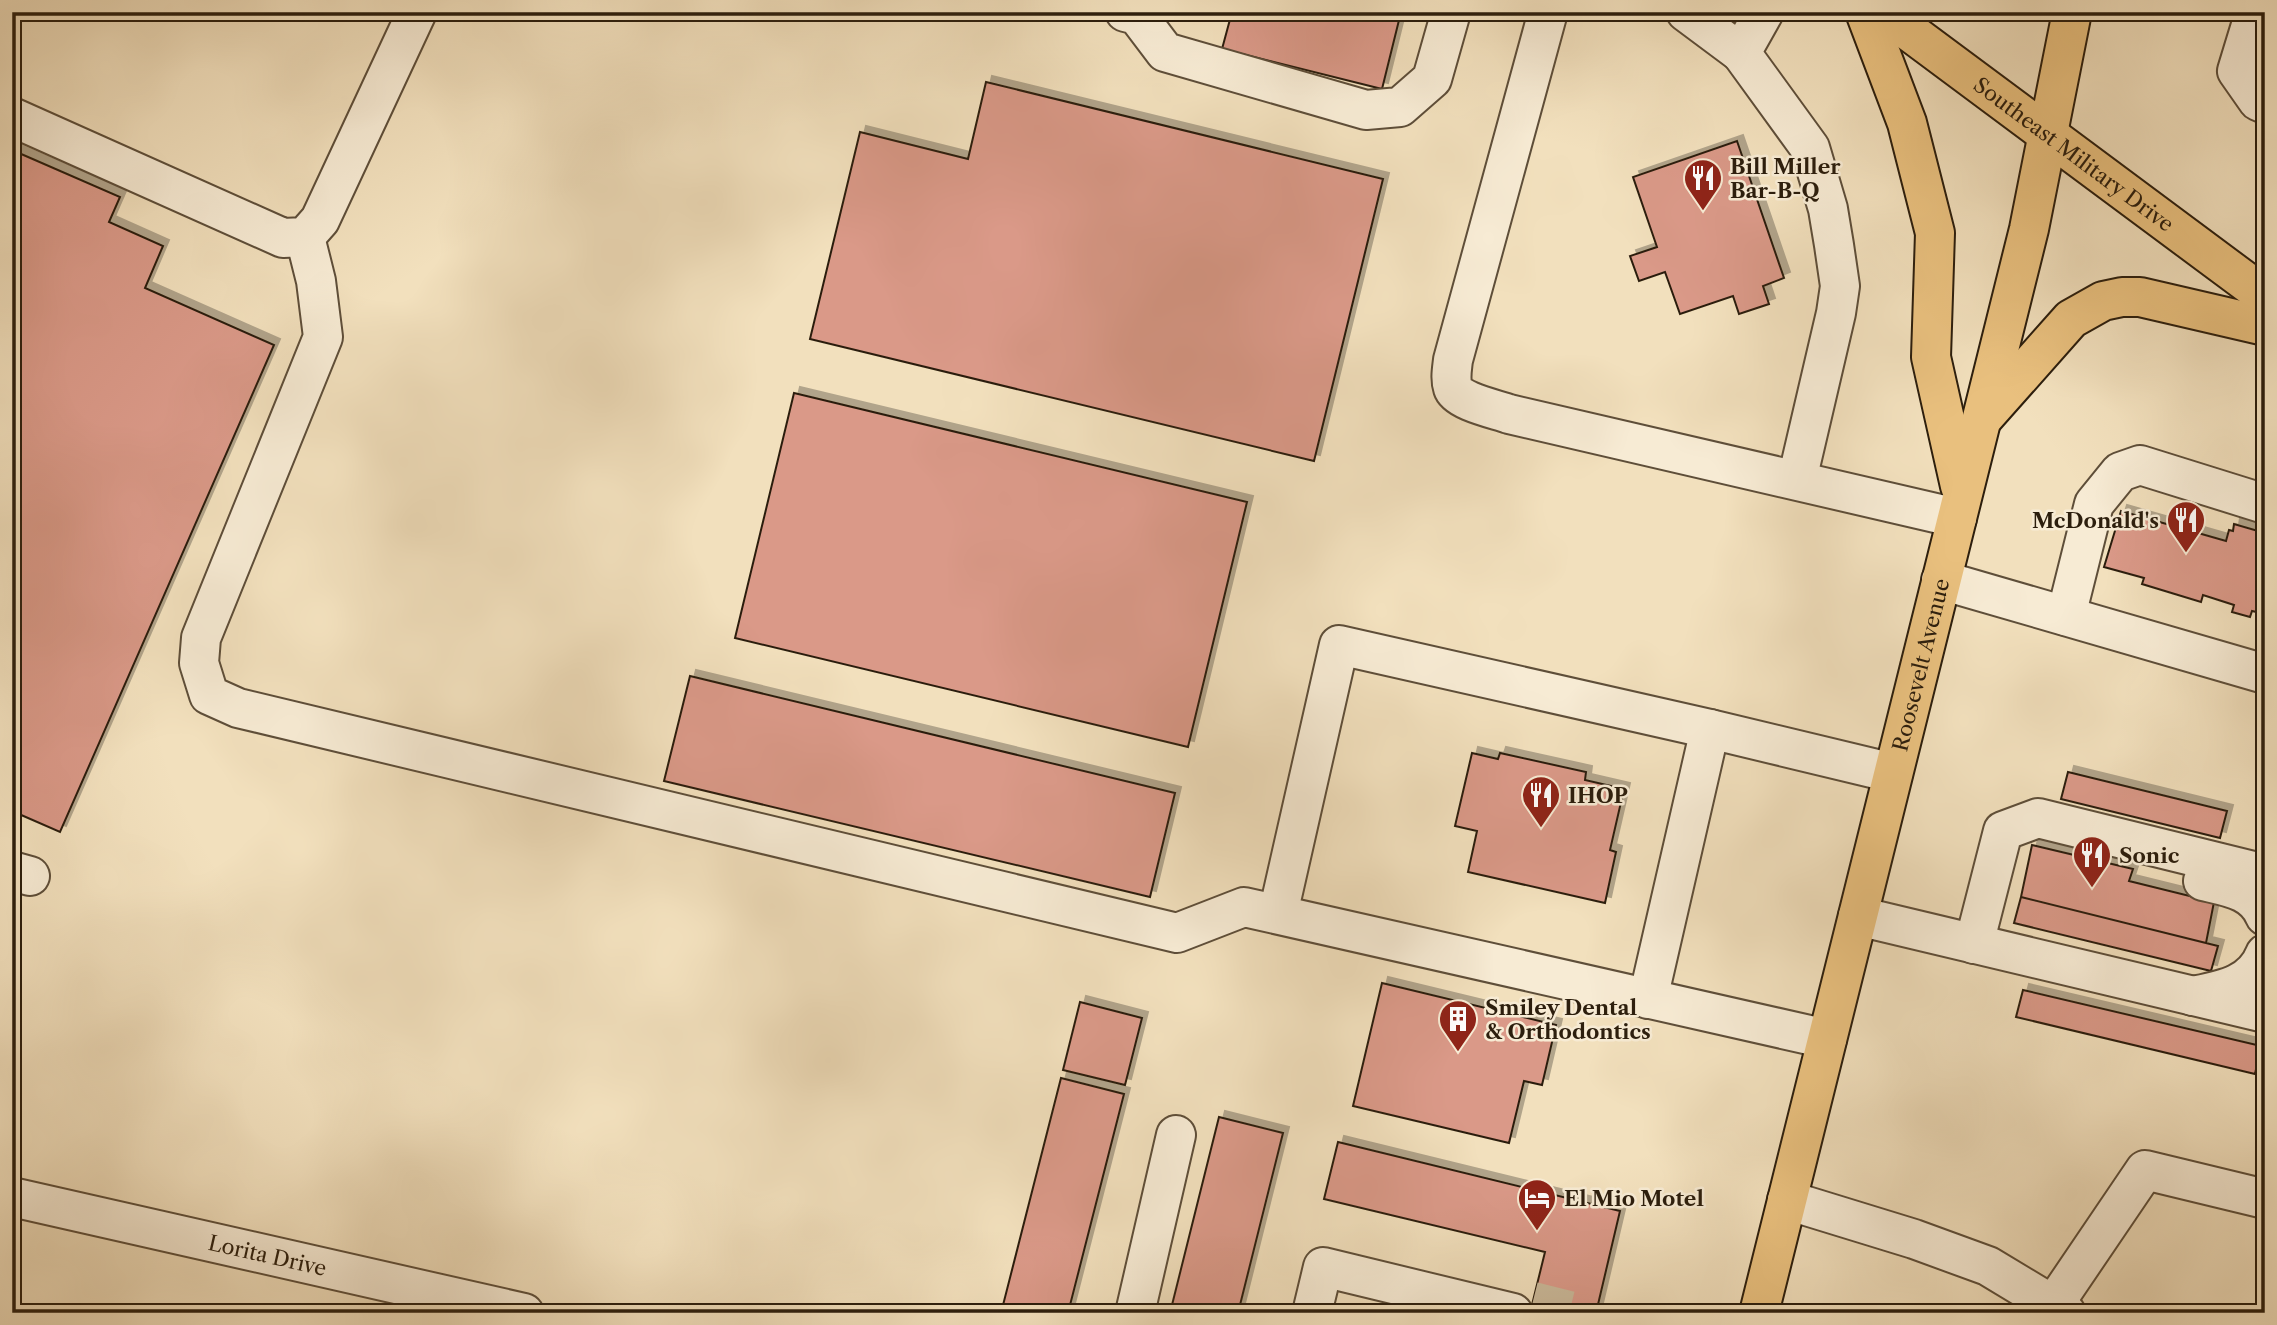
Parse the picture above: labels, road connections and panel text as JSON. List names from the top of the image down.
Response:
{
  "streets": {
    "main road": ["Southeast Military Drive", "Roosevelt Avenue"],
    "street": ["Lorita Drive"]
  },
  "crossings": [
    ["Southeast Military Drive", "Roosevelt Avenue"]
  ],
  "places": {
    "restaurant": [
      "Bill Miller Bar-B-Q",
      "McDonald's",
      "IHOP",
      "Sonic"
    ],
    "building": ["Smiley Dental & Orthodontics"],
    "hotel": ["El Mio Motel"]
  }
}
